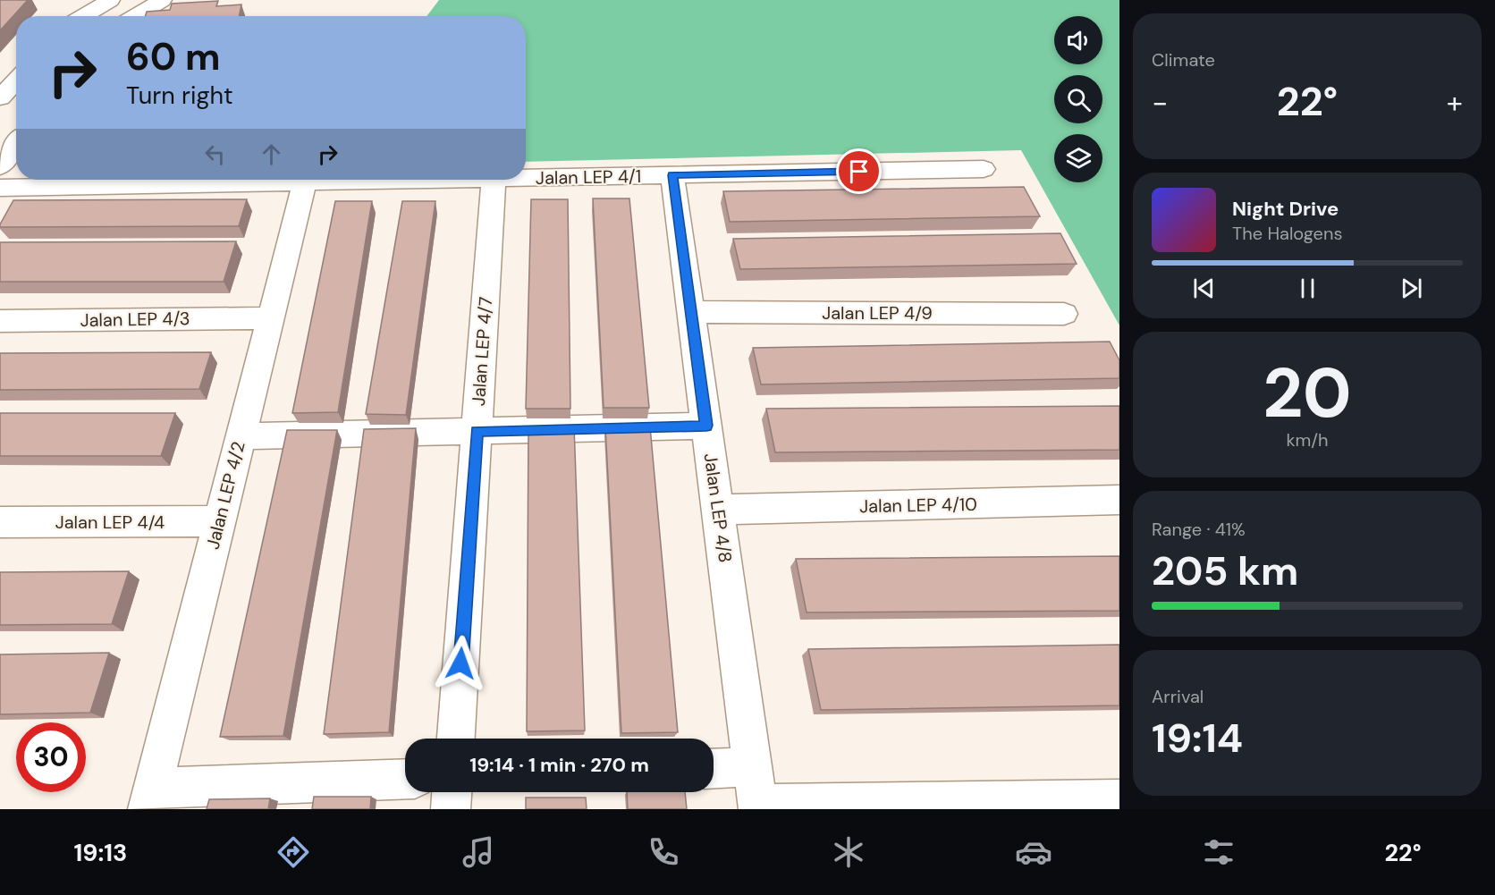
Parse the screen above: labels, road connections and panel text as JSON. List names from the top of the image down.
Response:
{
  "streets": {
    "street": [
      "Jalan LEP 4/1",
      "Jalan LEP 4/9",
      "Jalan LEP 4/3",
      "Jalan LEP 4/7",
      "Jalan LEP 4/2",
      "Jalan LEP 4/10",
      "Jalan LEP 4/8",
      "Jalan LEP 4/4"
    ]
  },
  "crossings": [
    ["Jalan LEP 4/1", "Jalan LEP 4/2"],
    ["Jalan LEP 4/1", "Jalan LEP 4/8"],
    ["Jalan LEP 4/9", "Jalan LEP 4/8"],
    ["Jalan LEP 4/3", "Jalan LEP 4/2"],
    ["Jalan LEP 4/2", "Jalan LEP 4/4"],
    ["Jalan LEP 4/10", "Jalan LEP 4/8"]
  ],
  "page": {
    "tile": [
      "Climate",
      ["20", "km/h"],
      ["Range · 41%", "205 km"],
      ["Arrival", "19:14"]
    ],
    "turn": ["60 m", "Turn right"],
    "heat": ["−", "22°", "+"],
    "song": ["Night Drive", "The Halogens"],
    "limit": "30",
    "trip": "19:14 · 1 min · 270 m",
    "tabs": ["19:13", "22°"]
  }
}
